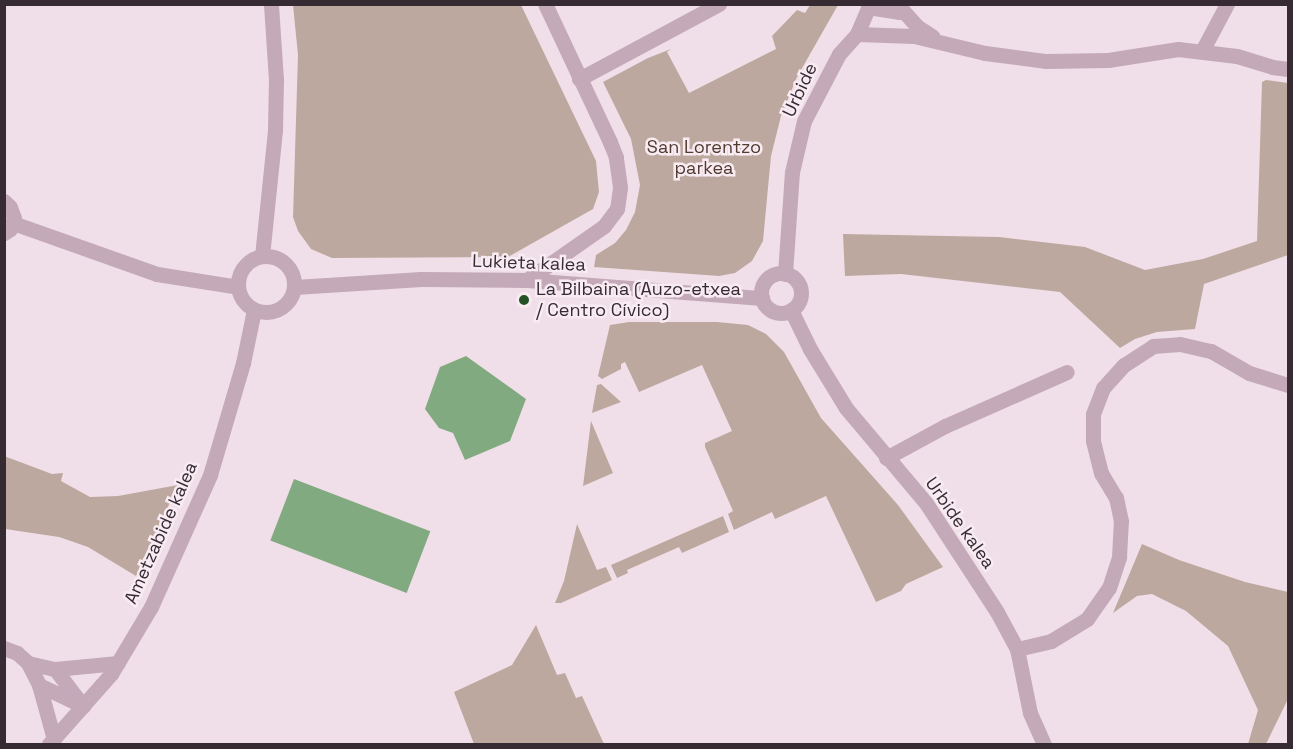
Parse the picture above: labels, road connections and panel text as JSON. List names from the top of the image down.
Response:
{
  "streets": {
    "street": [
      "Urbide",
      "Lukieta kalea",
      "Urbide kalea",
      "Ametzabide kalea"
    ]
  },
  "crossings": [
    ["Urbide", "Lukieta kalea"],
    ["Urbide", "Urbide kalea"],
    ["Lukieta kalea", "Urbide kalea"],
    ["Lukieta kalea", "Ametzabide kalea"]
  ],
  "parks": ["San Lorentzo parkea"],
  "places": ["La Bilbaina (Auzo-etxea / Centro Cívico)"]
}
